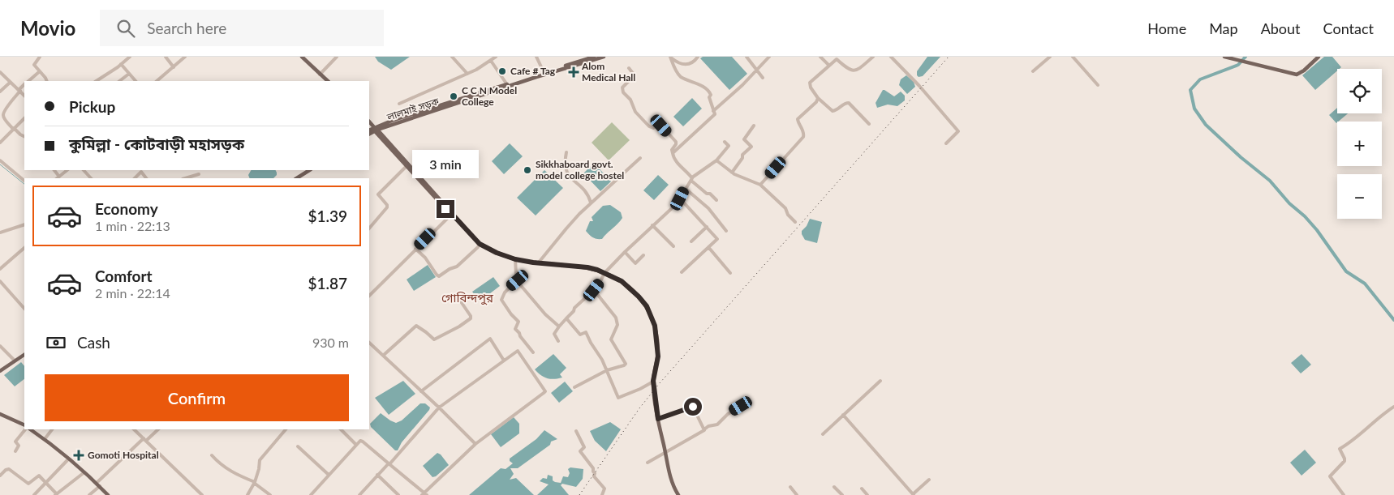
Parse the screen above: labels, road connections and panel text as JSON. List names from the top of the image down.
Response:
{
  "streets": {
    "main road": ["লালমাই সড়ক"]
  },
  "districts": ["গোবিন্দপুর"],
  "places": {
    "other": ["Cafe # Tag", "C C N Model College", "Sikkhaboard govt. model college hostel"],
    "health": ["Alom Medical Hall", "Gomoti Hospital"]
  },
  "page": {
    "header": "Movio",
    "search": "Search here",
    "nav": [
      "Home",
      "Map",
      "About",
      "Contact"
    ],
    "map_buttons": ["+", "−"],
    "banner": ["Pickup", "কুমিল্লা - কোটবাড়ী মহাসড়ক"],
    "bubble": "3 min",
    "list": [
      {
        "name": "Economy",
        "note": "1 min · 22:13",
        "value": "$1.39"
      },
      {
        "name": "Comfort",
        "note": "2 min · 22:14",
        "value": "$1.87"
      }
    ],
    "pay": ["Cash", "930 m"],
    "buttons": "Confirm"
  }
}
